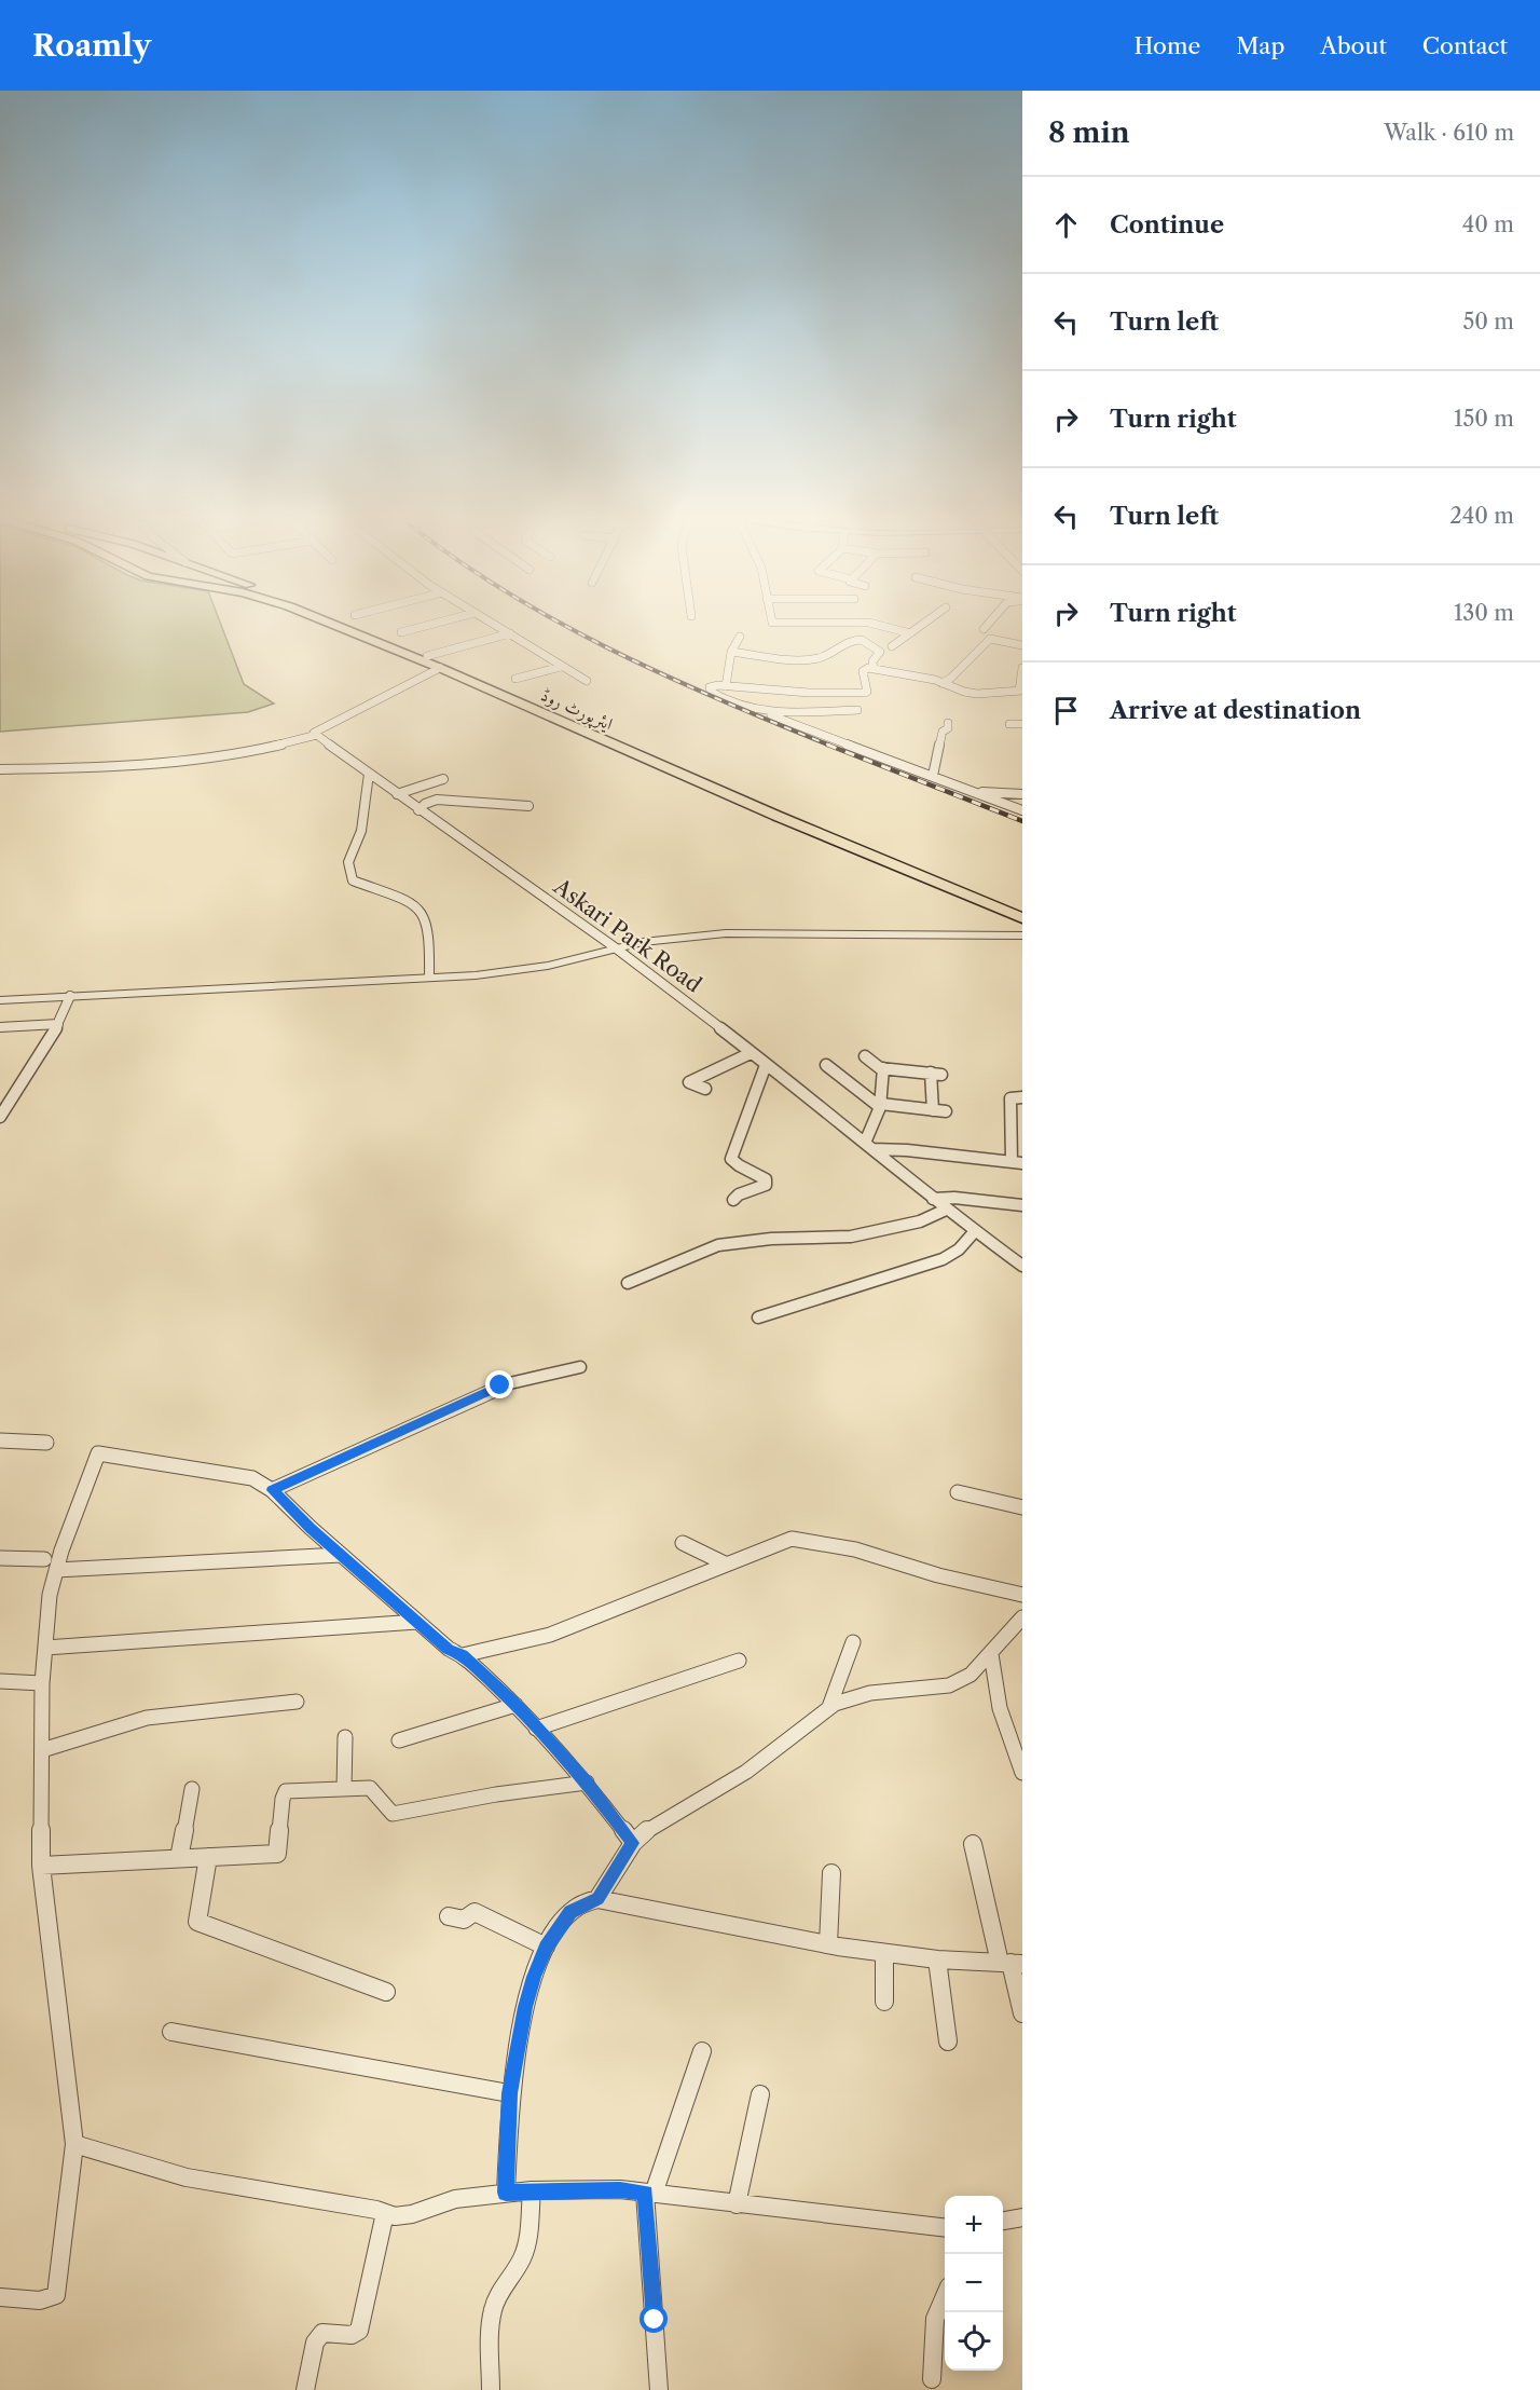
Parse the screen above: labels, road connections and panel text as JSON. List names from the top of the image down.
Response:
{
  "streets": {
    "main road": ["ایئرپورٹ روڈ"],
    "street": ["Askari Park Road"]
  },
  "page": {
    "header": "Roamly",
    "nav": [
      "Home",
      "Map",
      "About",
      "Contact"
    ],
    "heading": ["8 min", "Walk · 610 m"],
    "list": [
      ["Continue", "40 m"],
      ["Turn left", "50 m"],
      ["Turn right", "150 m"],
      ["Turn left", "240 m"],
      ["Turn right", "130 m"],
      "Arrive at destination"
    ],
    "map_buttons": ["+", "−"]
  }
}
